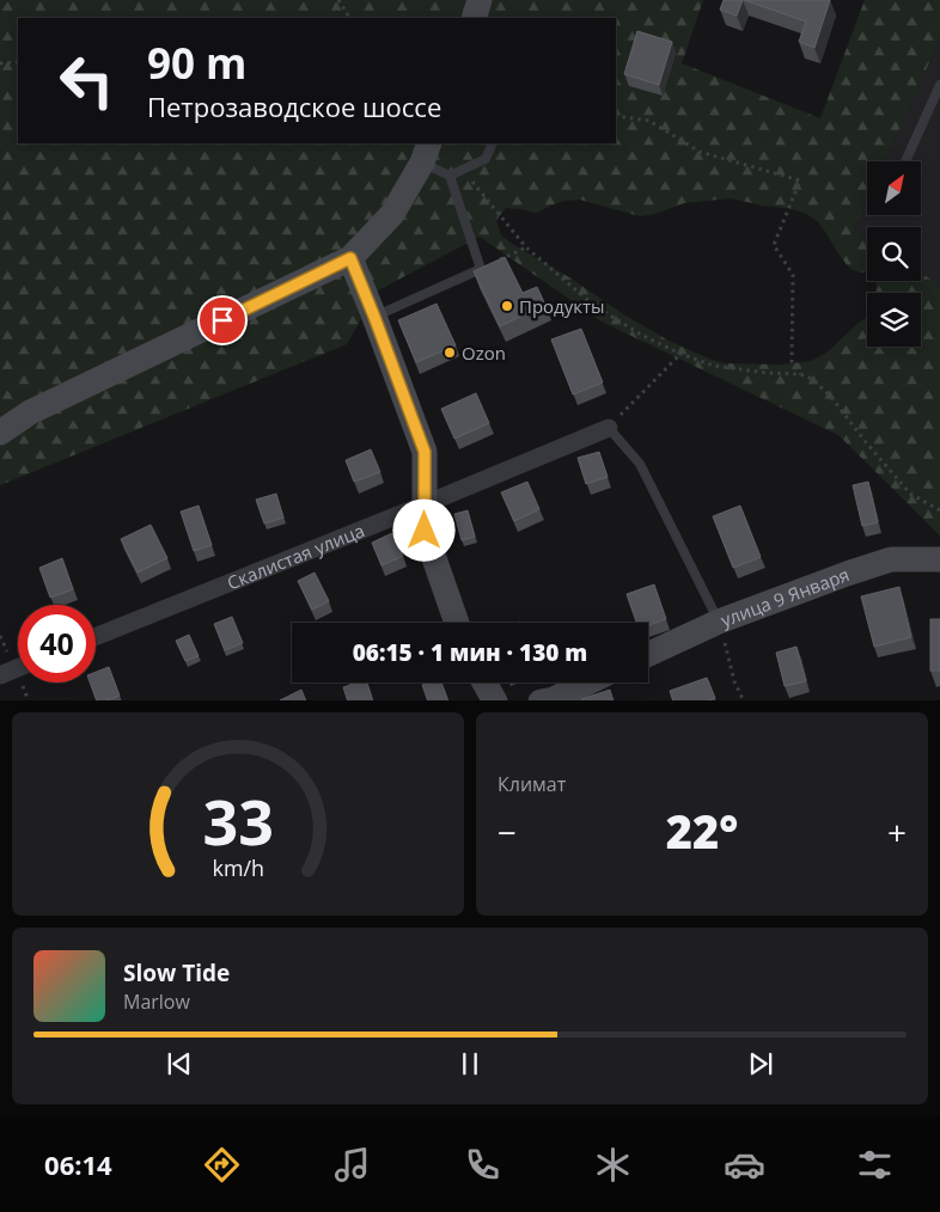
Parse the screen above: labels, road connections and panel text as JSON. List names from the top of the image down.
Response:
{
  "streets": {
    "street": ["Скалистая улица", "улица 9 Января"]
  },
  "places": ["Продукты", "Ozon"],
  "north": "top right",
  "page": {
    "turn": ["90 m", "Петрозаводское шоссе"],
    "limit": "40",
    "trip": "06:15 · 1 мин · 130 m",
    "tile": "Климат",
    "heat": ["−", "22°", "+"],
    "song": ["Slow Tide", "Marlow"],
    "tabs": "06:14",
    "gauge": ["33", "km/h"]
  }
}
